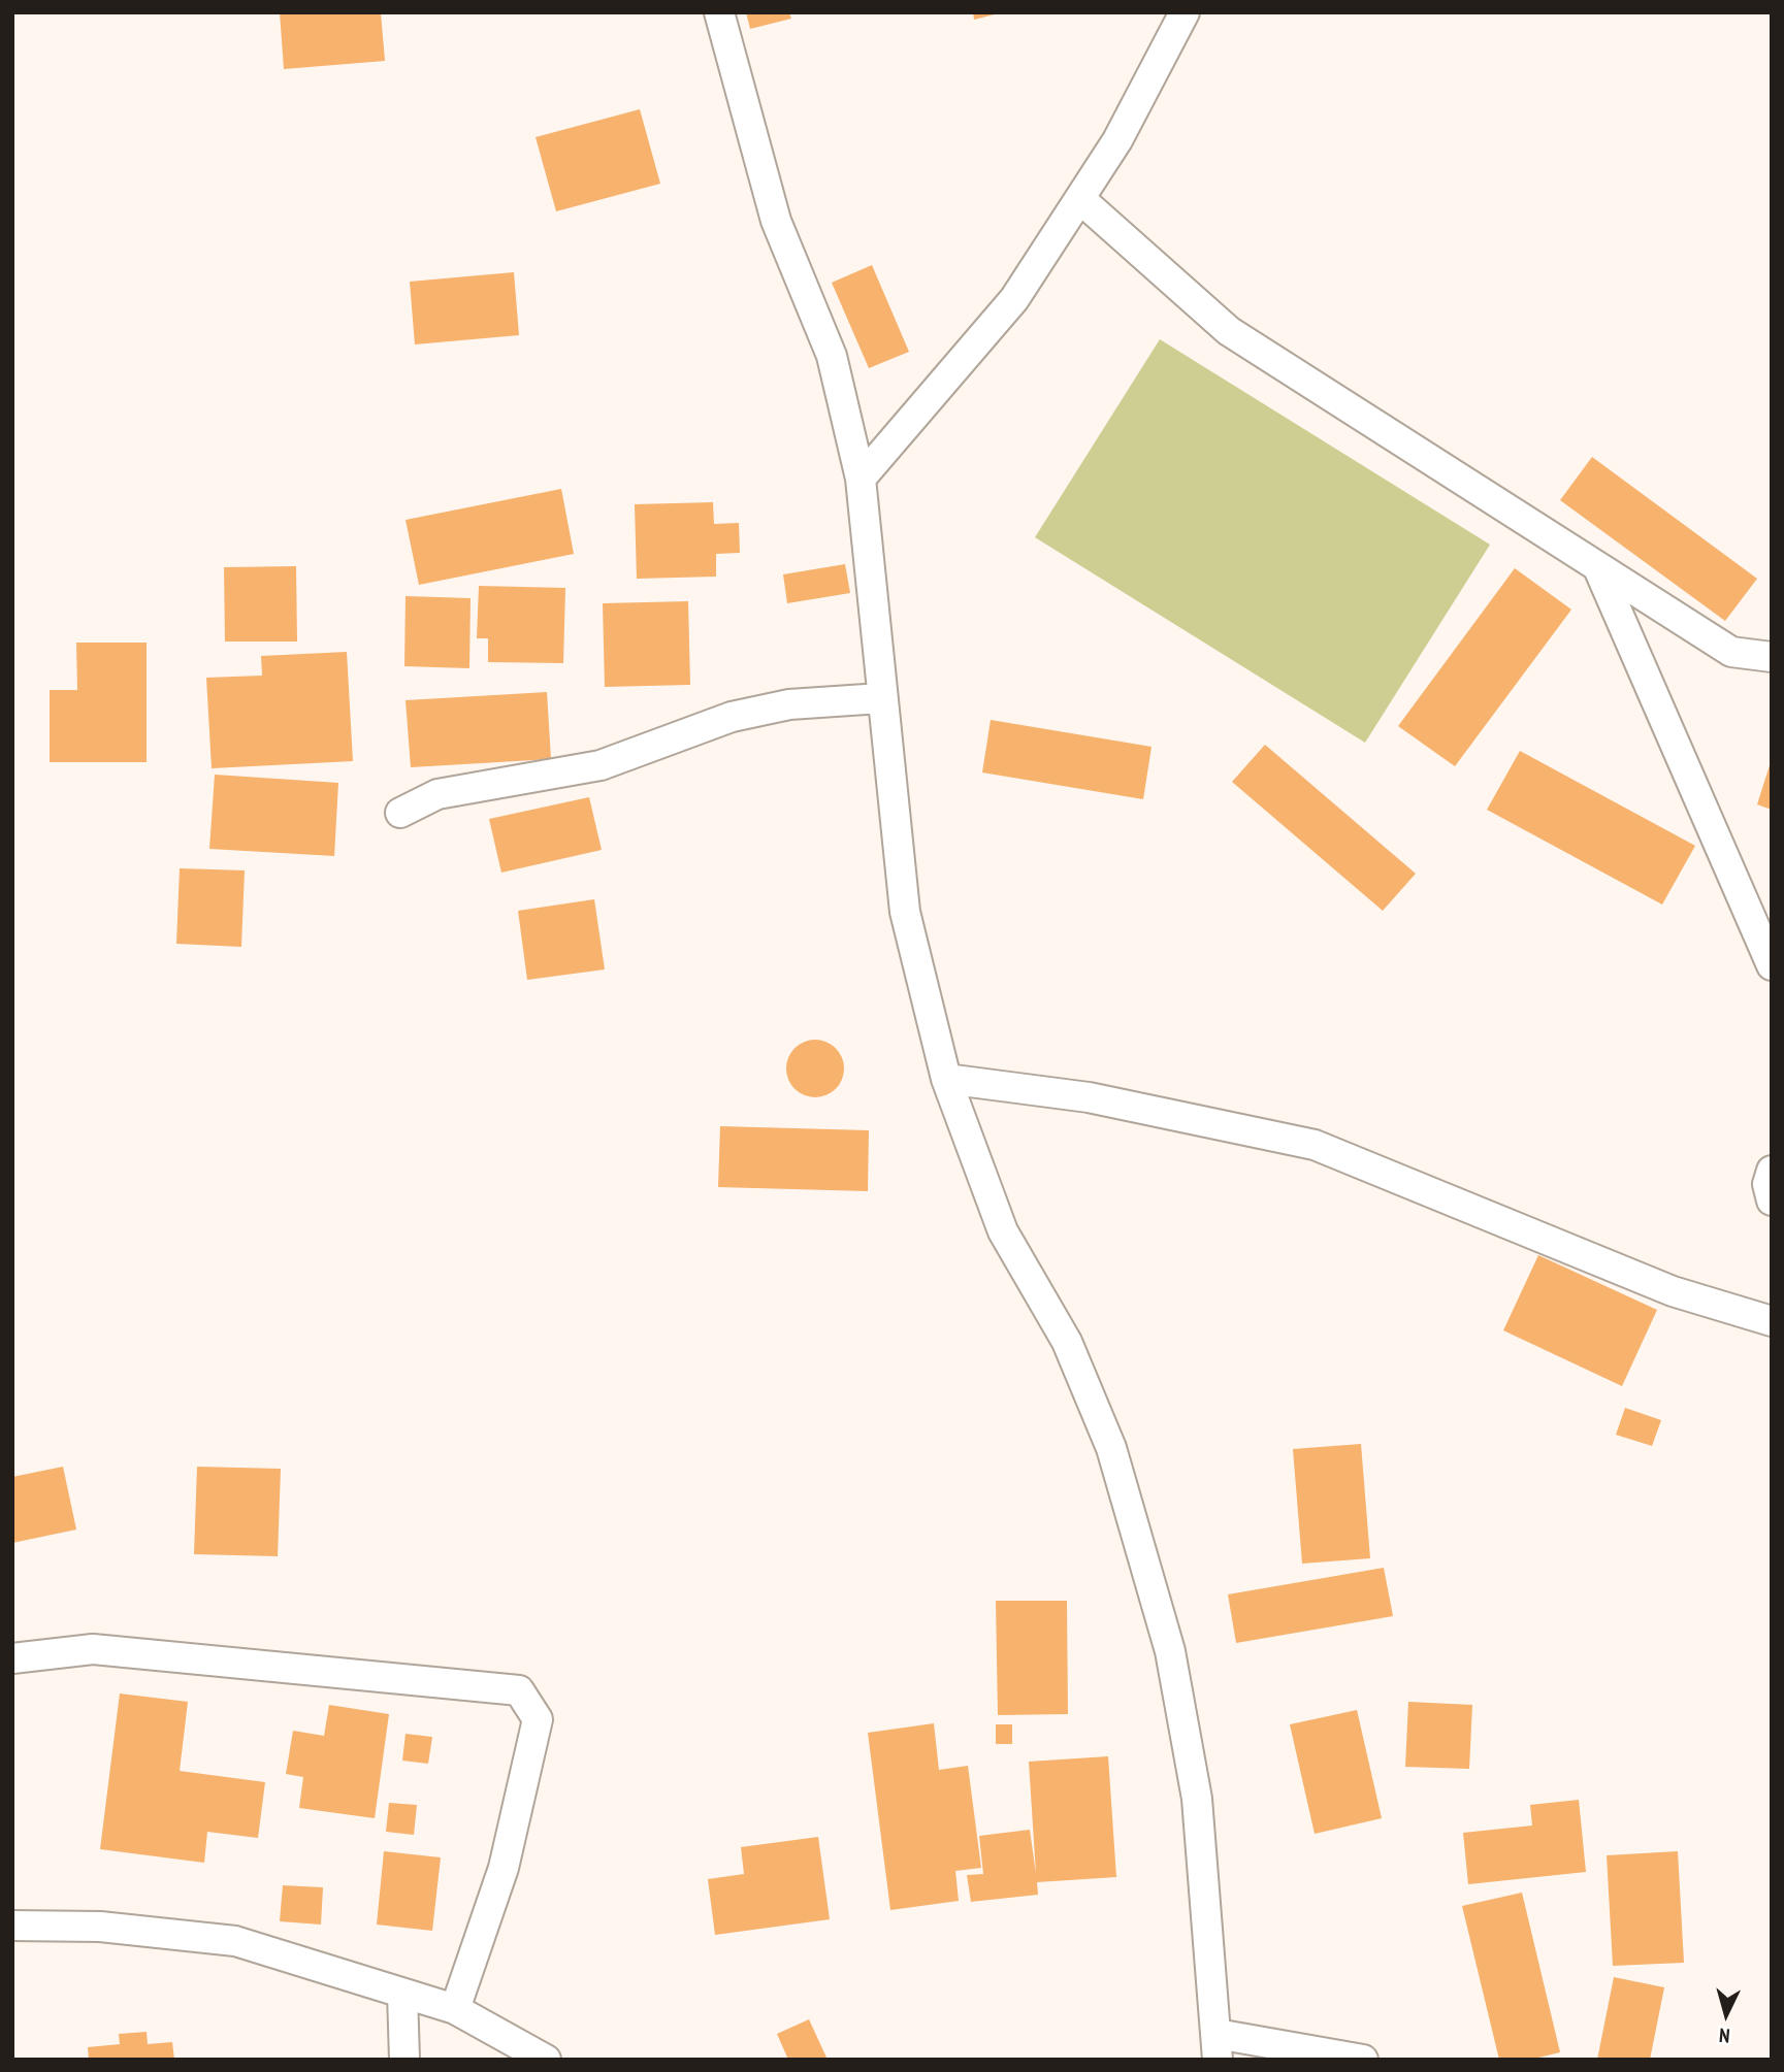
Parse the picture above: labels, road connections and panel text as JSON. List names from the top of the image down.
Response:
{
  "north": "bottom"
}
